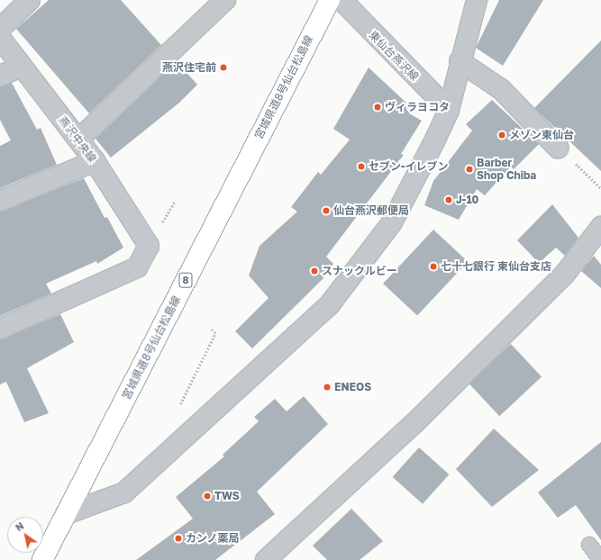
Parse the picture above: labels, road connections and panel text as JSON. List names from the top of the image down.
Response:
{
  "streets": {
    "main road": ["宮城県道8号仙台松島線", "8"],
    "street": ["東仙台燕沢線", "燕沢中央線"]
  },
  "places": [
    "燕沢住宅前",
    "ヴィラヨコタ",
    "メゾン東仙台",
    "セブン-イレブン",
    "Barber Shop Chiba",
    "J-10",
    "仙台燕沢郵便局",
    "七十七銀行 東仙台支店",
    "スナックルビー",
    "ENEOS",
    "TWS",
    "カンノ薬局"
  ],
  "north": "top left"
}
